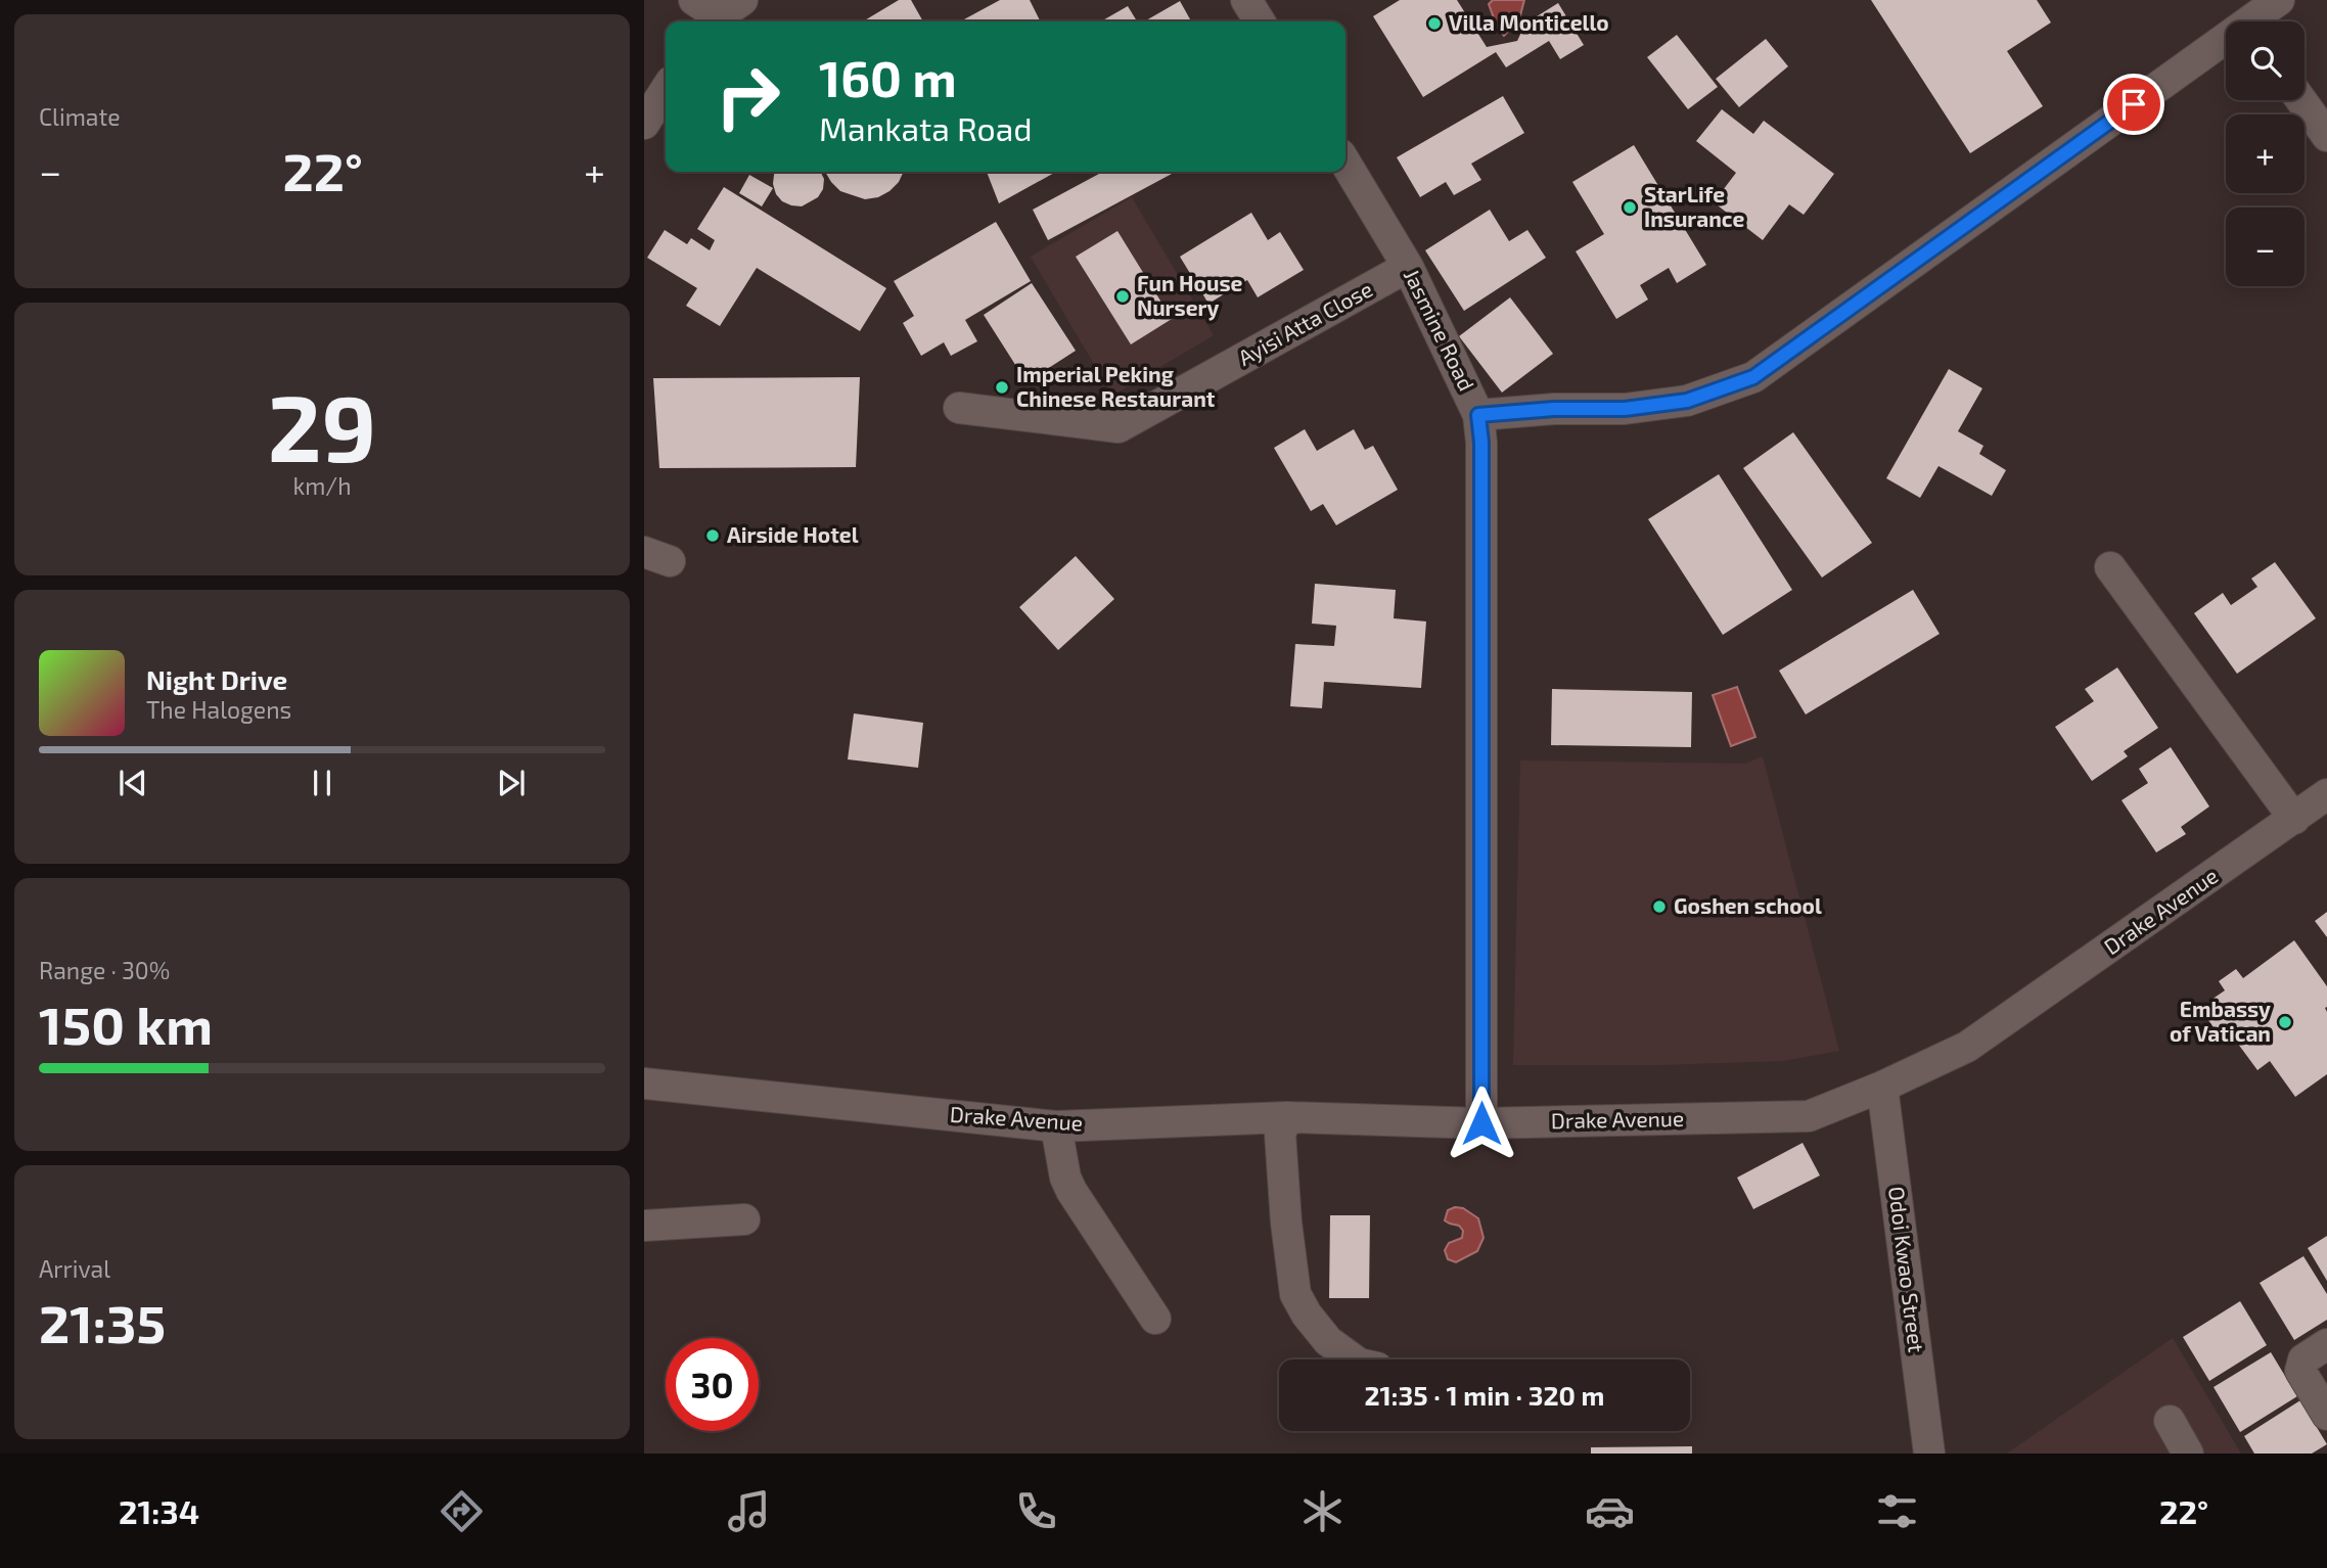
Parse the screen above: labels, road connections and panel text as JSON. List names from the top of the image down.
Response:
{
  "streets": {
    "street": [
      "Ayisi Atta Close",
      "Jasmine Road",
      "Drake Avenue",
      "Odoi Kwao Street"
    ]
  },
  "crossings": [
    ["Ayisi Atta Close", "Jasmine Road"],
    ["Jasmine Road", "Drake Avenue"],
    ["Drake Avenue", "Odoi Kwao Street"]
  ],
  "places": [
    "Villa Monticello",
    "StarLife Insurance",
    "Fun House Nursery",
    "Imperial Peking Chinese Restaurant",
    "Airside Hotel",
    "Goshen school",
    "Embassy of Vatican"
  ],
  "page": {
    "tile": [
      "Climate",
      ["29", "km/h"],
      ["Range · 30%", "150 km"],
      ["Arrival", "21:35"]
    ],
    "map_buttons": ["+", "−"],
    "turn": ["160 m", "Mankata Road"],
    "heat": ["−", "22°", "+"],
    "song": ["Night Drive", "The Halogens"],
    "limit": "30",
    "trip": "21:35 · 1 min · 320 m",
    "tabs": ["21:34", "22°"]
  }
}
